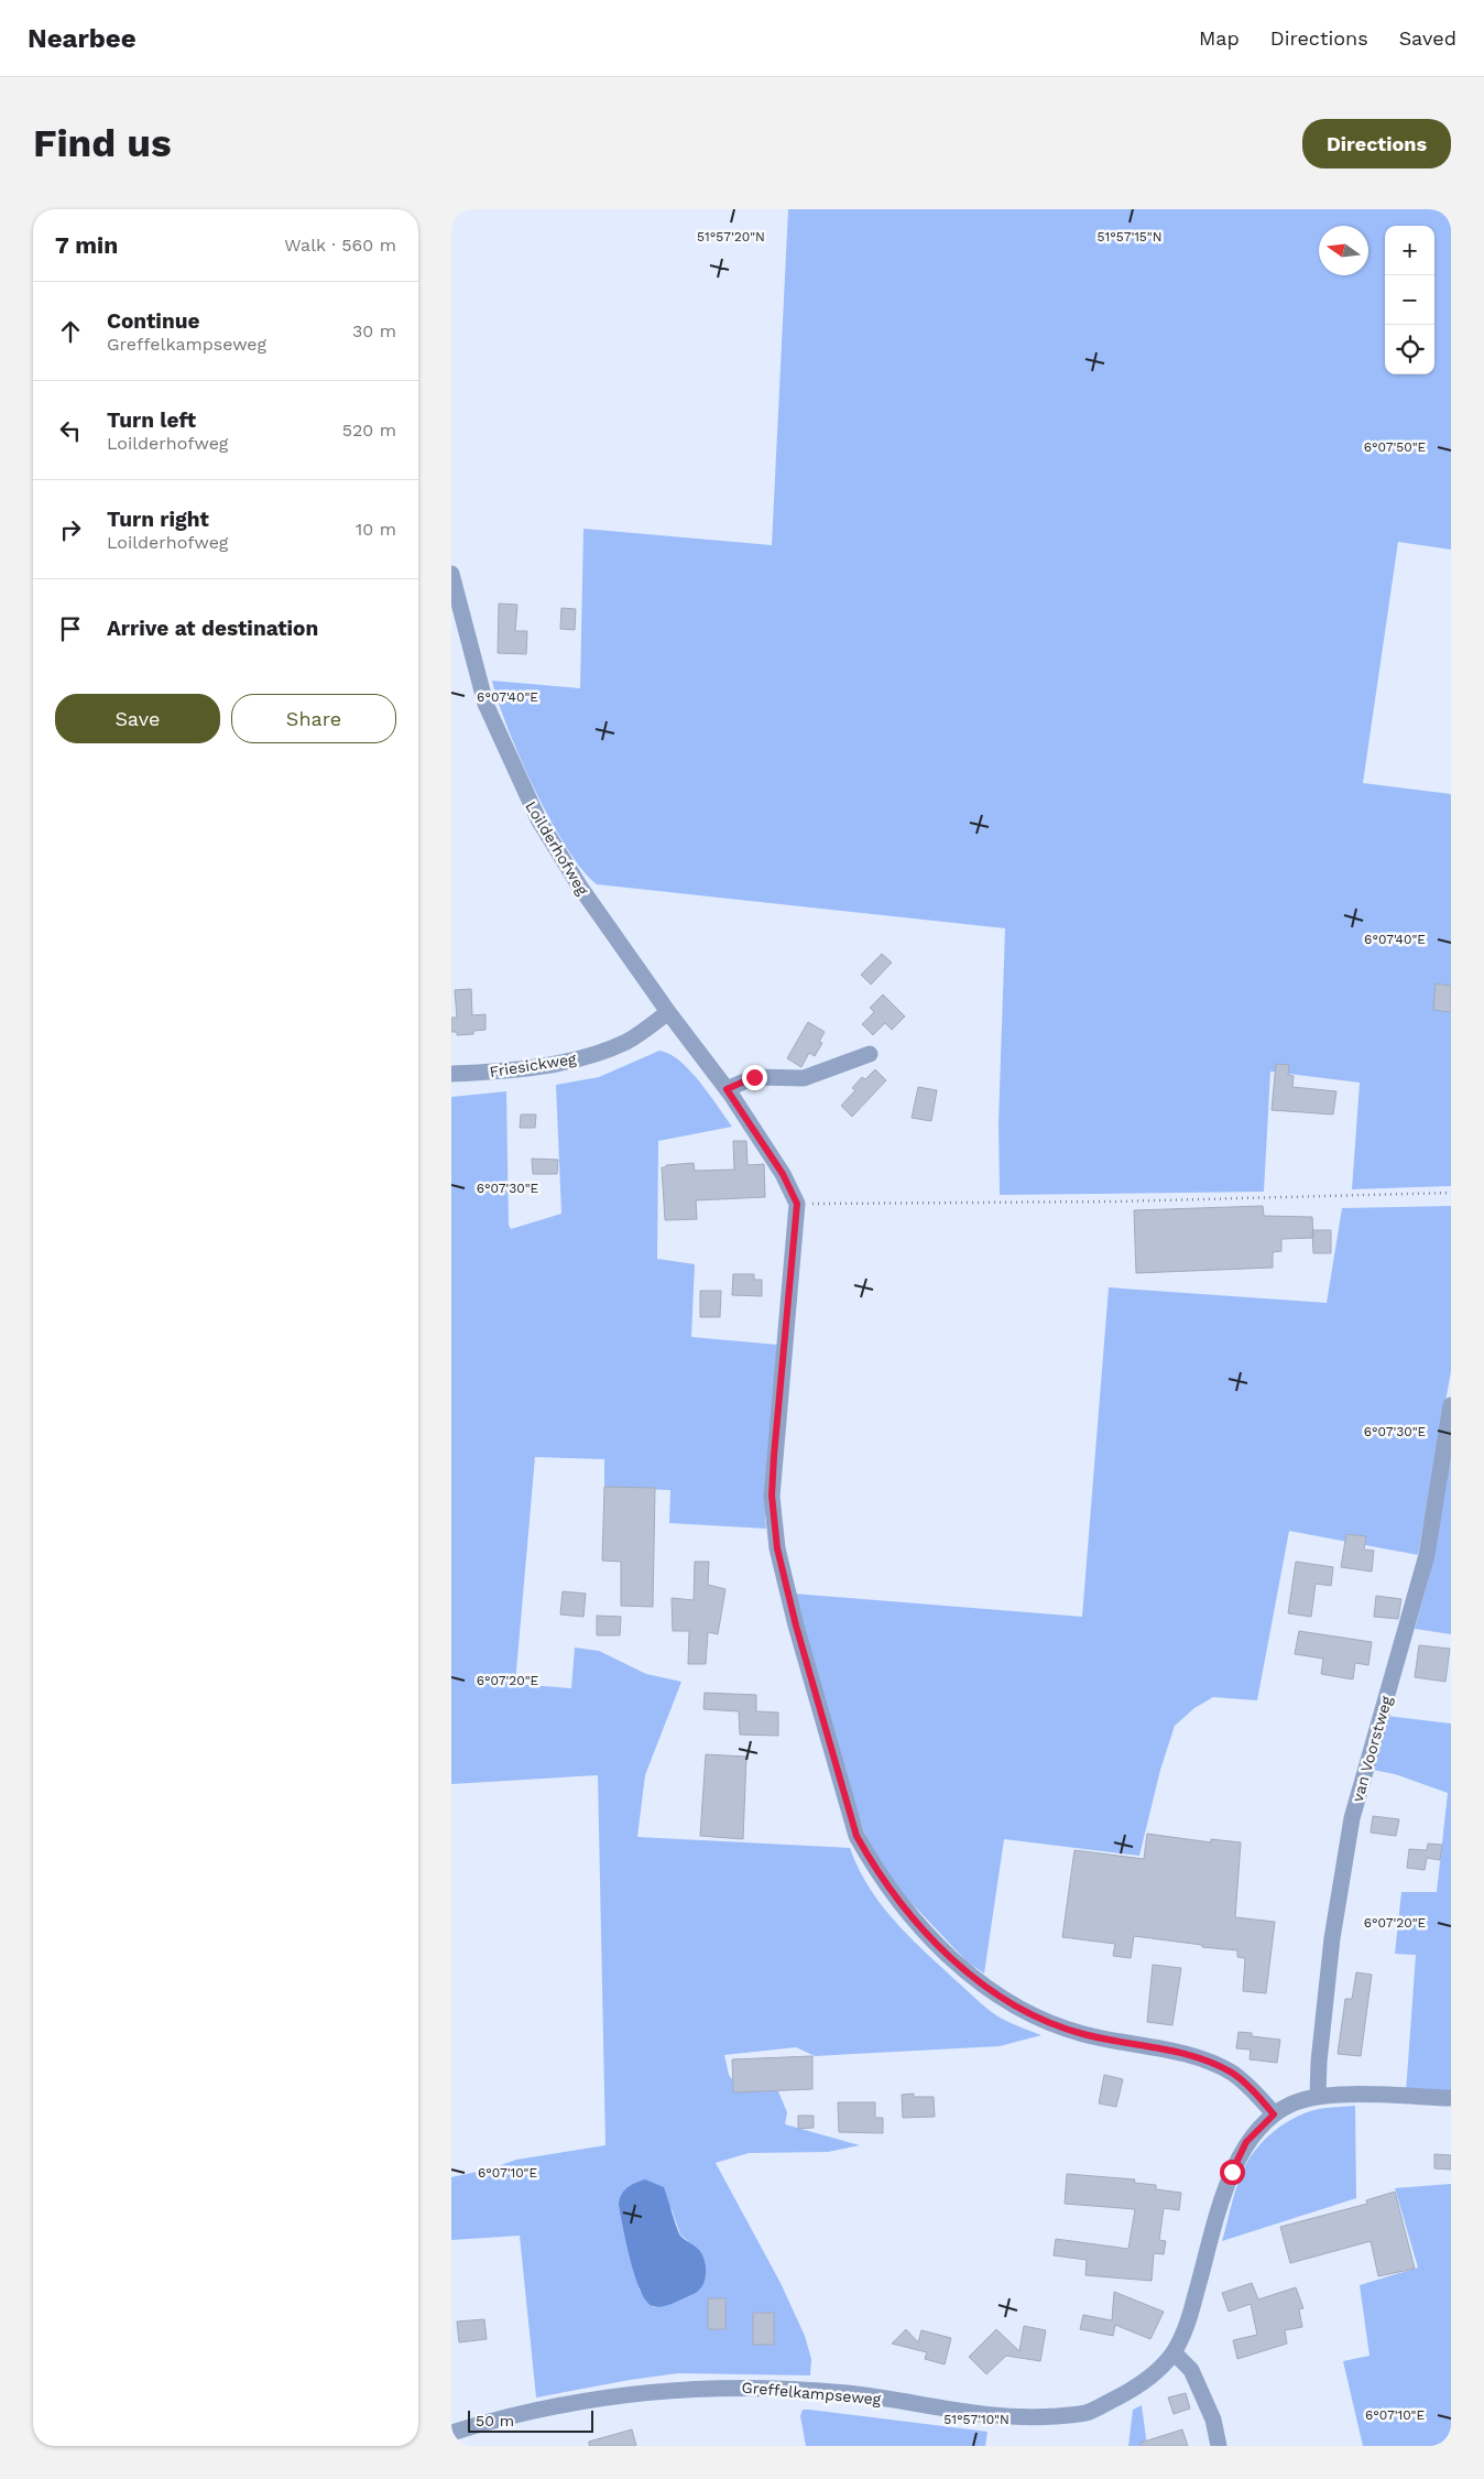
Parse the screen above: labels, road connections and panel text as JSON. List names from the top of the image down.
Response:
{
  "streets": {
    "street": [
      "Loilderhofweg",
      "Friesickweg",
      "van Voorstweg",
      "Greffelkampseweg"
    ]
  },
  "crossings": [
    ["Loilderhofweg", "Friesickweg"],
    ["van Voorstweg", "Greffelkampseweg"]
  ],
  "scale_bar": "50 m",
  "north": "left",
  "page": {
    "header": "Nearbee",
    "nav": ["Map", "Directions", "Saved"],
    "buttons": [
      "Directions",
      ["Save", "Share"]
    ],
    "title": "Find us",
    "heading": ["7 min", "Walk · 560 m"],
    "map_buttons": ["+", "−"],
    "list": [
      ["Continue", "Greffelkampseweg", "30 m"],
      ["Turn left", "Loilderhofweg", "520 m"],
      ["Turn right", "Loilderhofweg", "10 m"],
      "Arrive at destination"
    ],
    "scale": "50 m"
  },
  "coordinates": [
    "51°57'20\"N",
    "51°57'15\"N",
    "6°07'50\"E",
    "6°07'40\"E",
    "6°07'30\"E",
    "6°07'20\"E",
    "6°07'10\"E",
    "51°57'10\"N"
  ]
}
